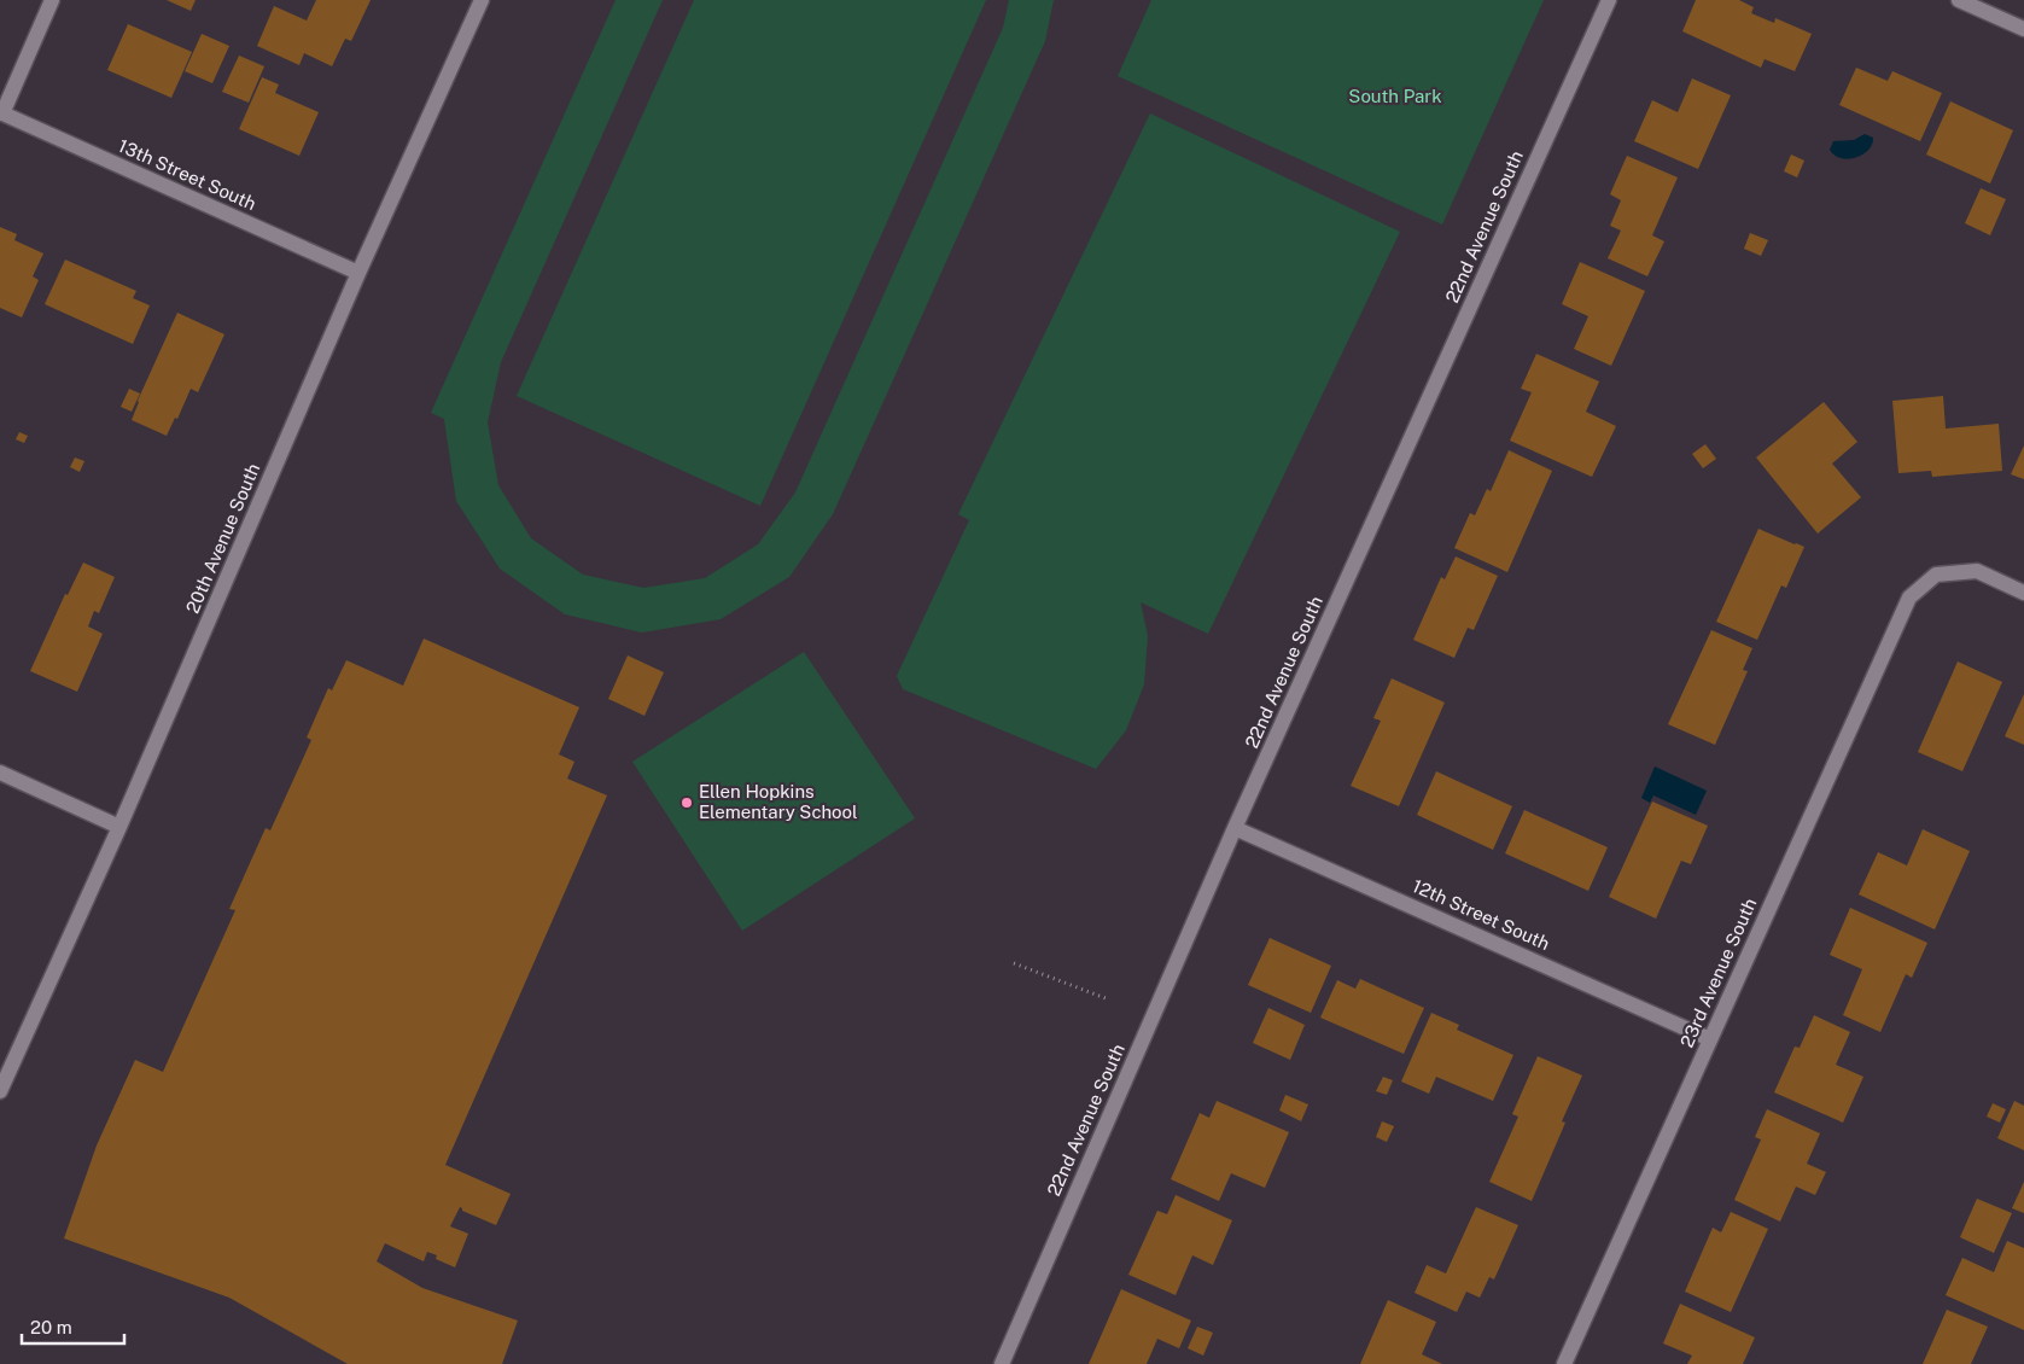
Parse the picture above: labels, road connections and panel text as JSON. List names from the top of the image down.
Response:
{
  "streets": {
    "street": [
      "13th Street South",
      "22nd Avenue South",
      "20th Avenue South",
      "12th Street South",
      "23rd Avenue South"
    ]
  },
  "crossings": [
    ["13th Street South", "20th Avenue South"],
    ["22nd Avenue South", "12th Street South"],
    ["12th Street South", "23rd Avenue South"]
  ],
  "parks": ["South Park"],
  "places": ["Ellen Hopkins Elementary School"],
  "scale_bar": "20 m"
}
